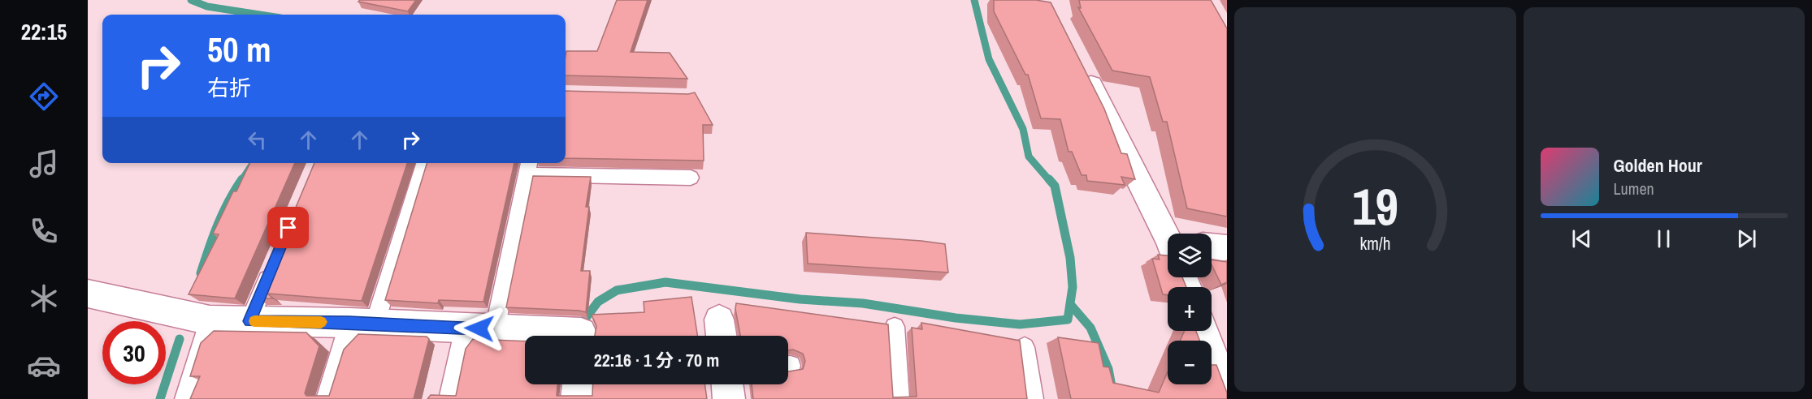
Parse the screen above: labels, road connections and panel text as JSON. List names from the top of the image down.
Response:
{
  "page": {
    "tabs": "22:15",
    "turn": ["50 m", "右折"],
    "song": ["Golden Hour", "Lumen"],
    "map_buttons": ["+", "−"],
    "limit": "30",
    "trip": "22:16 · 1 分 · 70 m",
    "gauge": ["19", "km/h"]
  }
}
